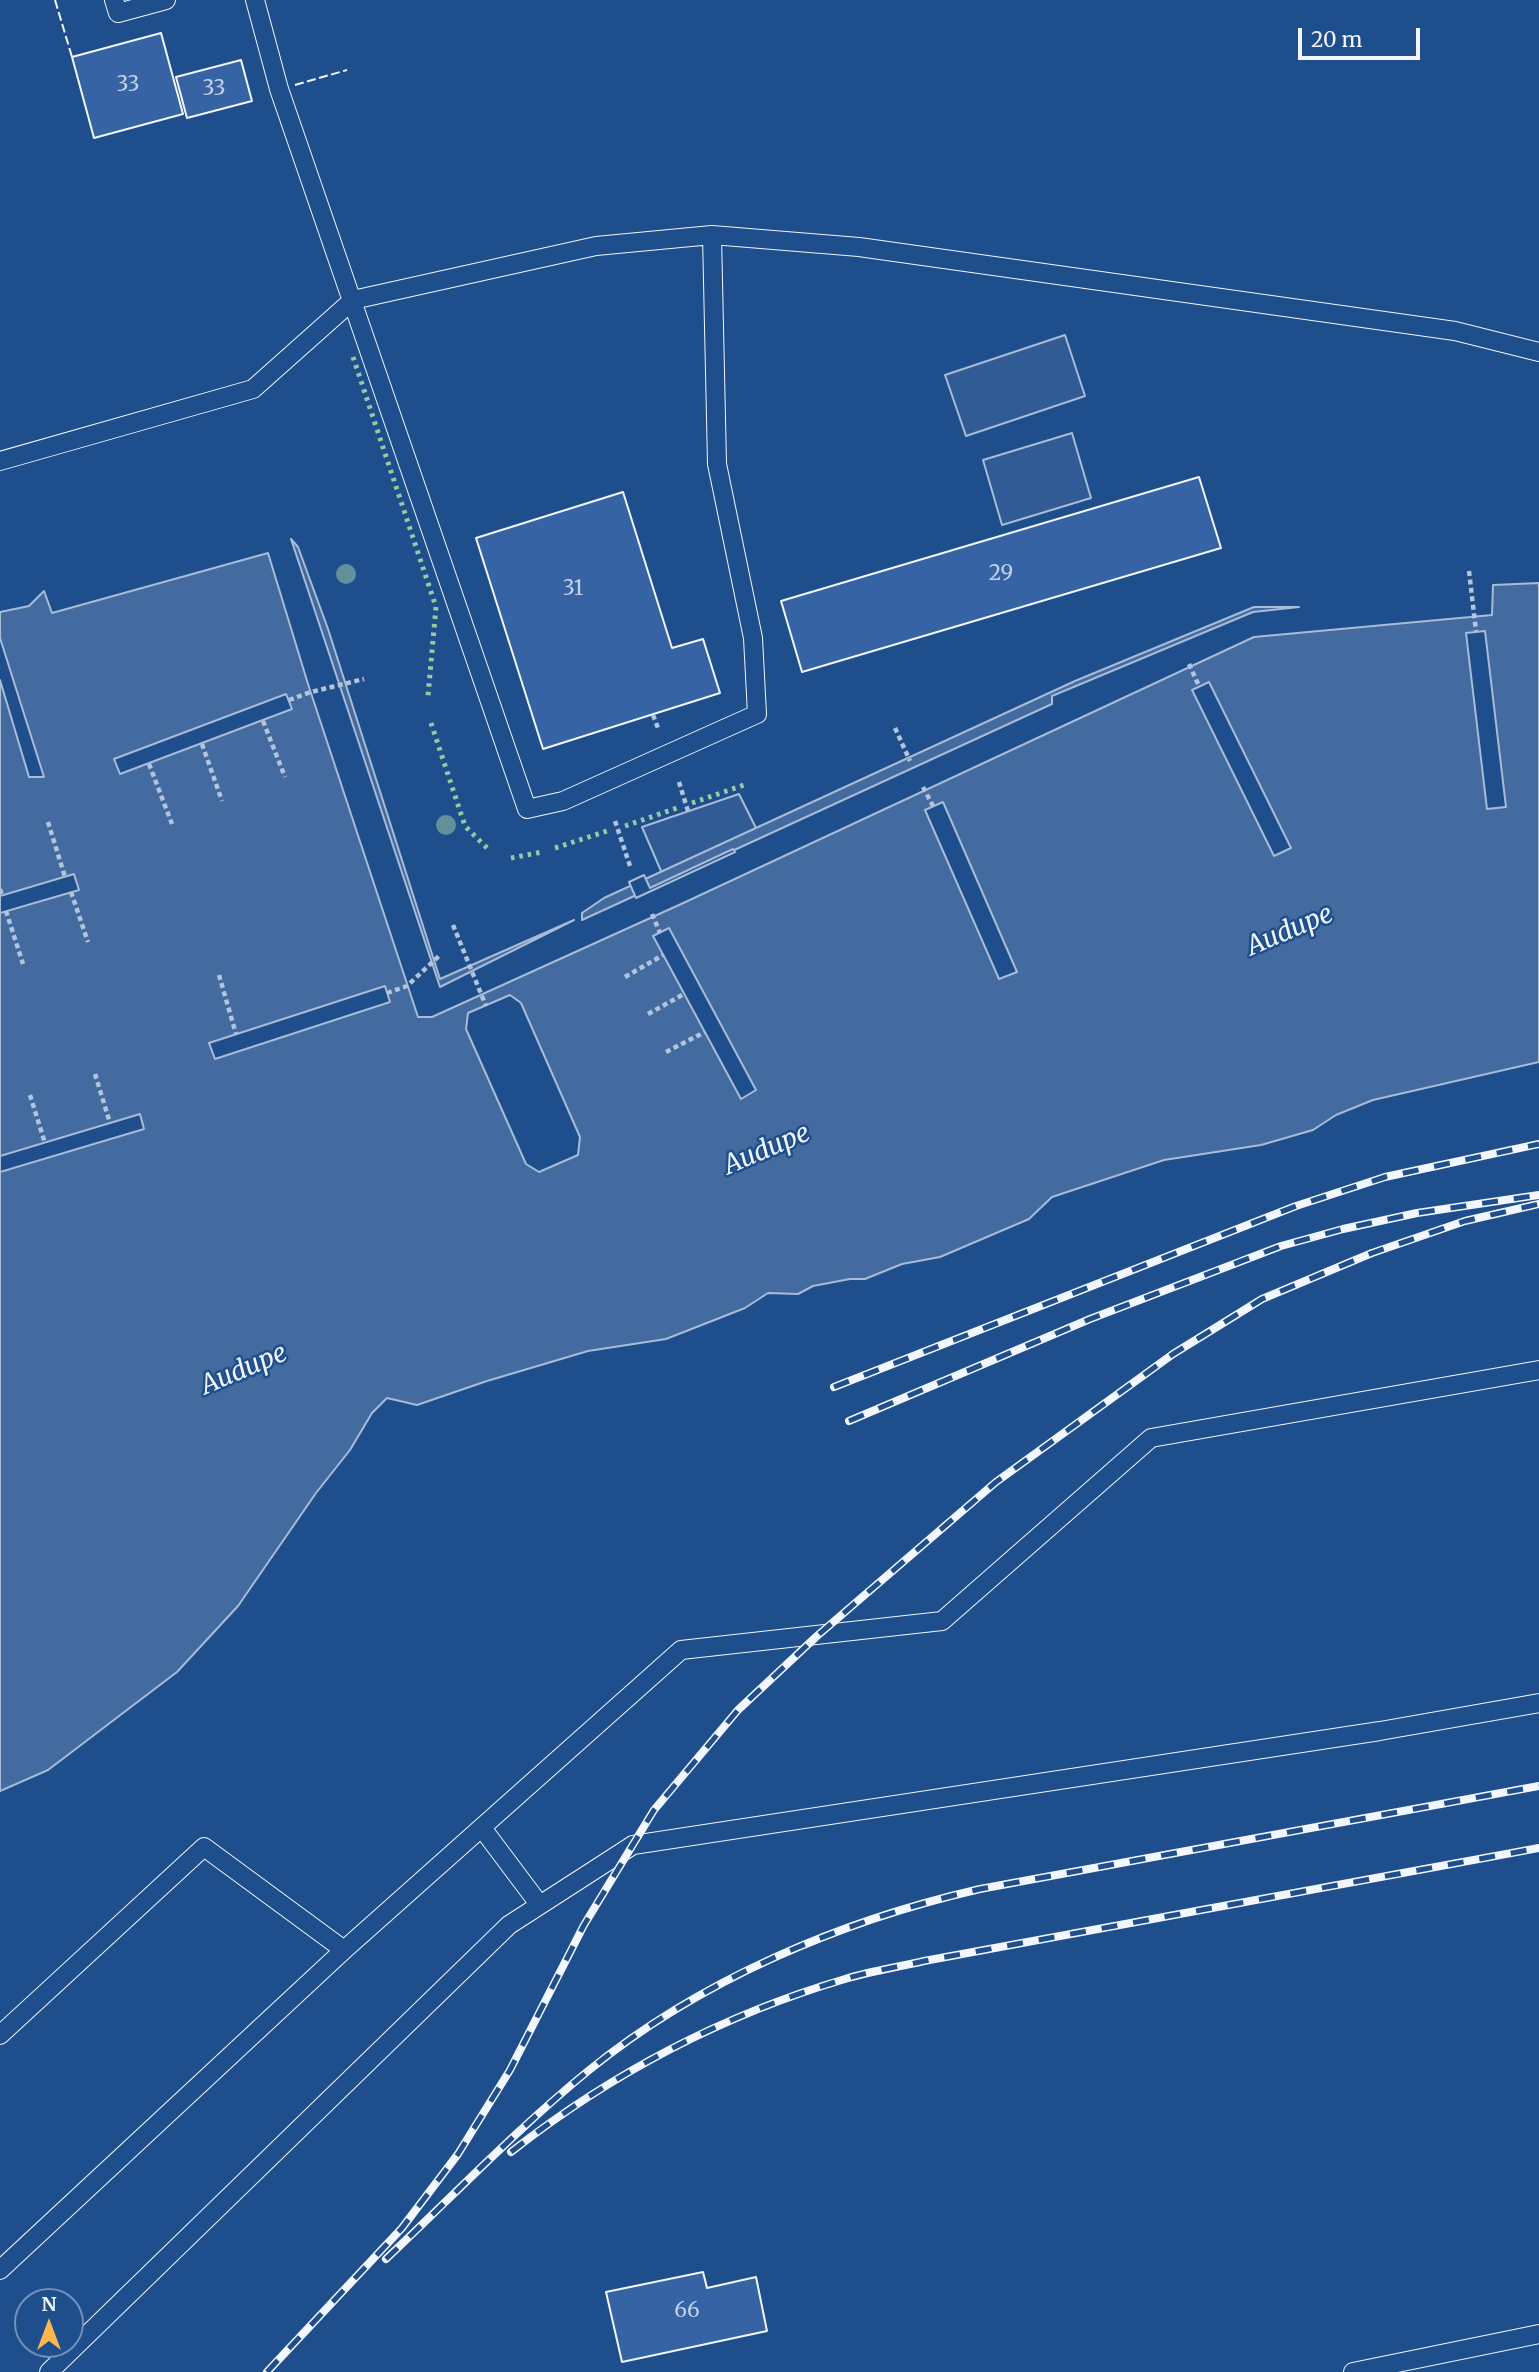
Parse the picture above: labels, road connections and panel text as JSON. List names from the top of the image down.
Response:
{
  "water": ["Audupe"],
  "house_numbers": [
    "33",
    "33",
    "29",
    "31",
    "66"
  ],
  "scale_bar": "20 m",
  "north": "top"
}
